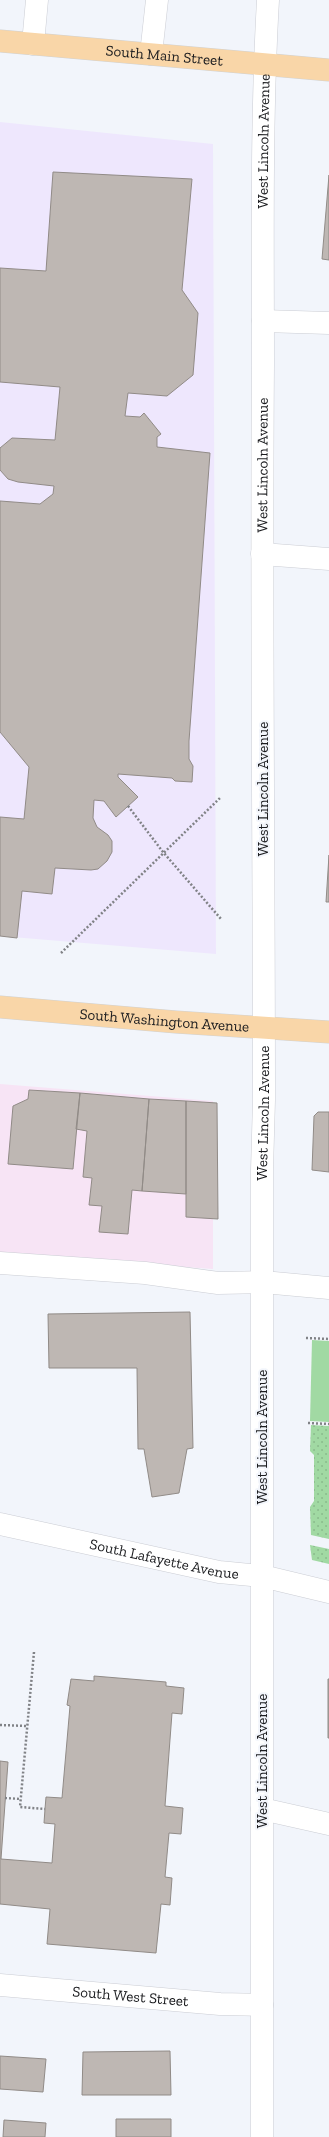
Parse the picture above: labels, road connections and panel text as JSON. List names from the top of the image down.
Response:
{
  "streets": {
    "main road": ["South Main Street", "South Washington Avenue"],
    "street": ["West Lincoln Avenue", "South Lafayette Avenue", "South West Street"]
  },
  "crossings": [
    ["South Main Street", "West Lincoln Avenue"],
    ["West Lincoln Avenue", "South Washington Avenue"],
    ["West Lincoln Avenue", "South Lafayette Avenue"],
    ["West Lincoln Avenue", "South West Street"]
  ]
}
